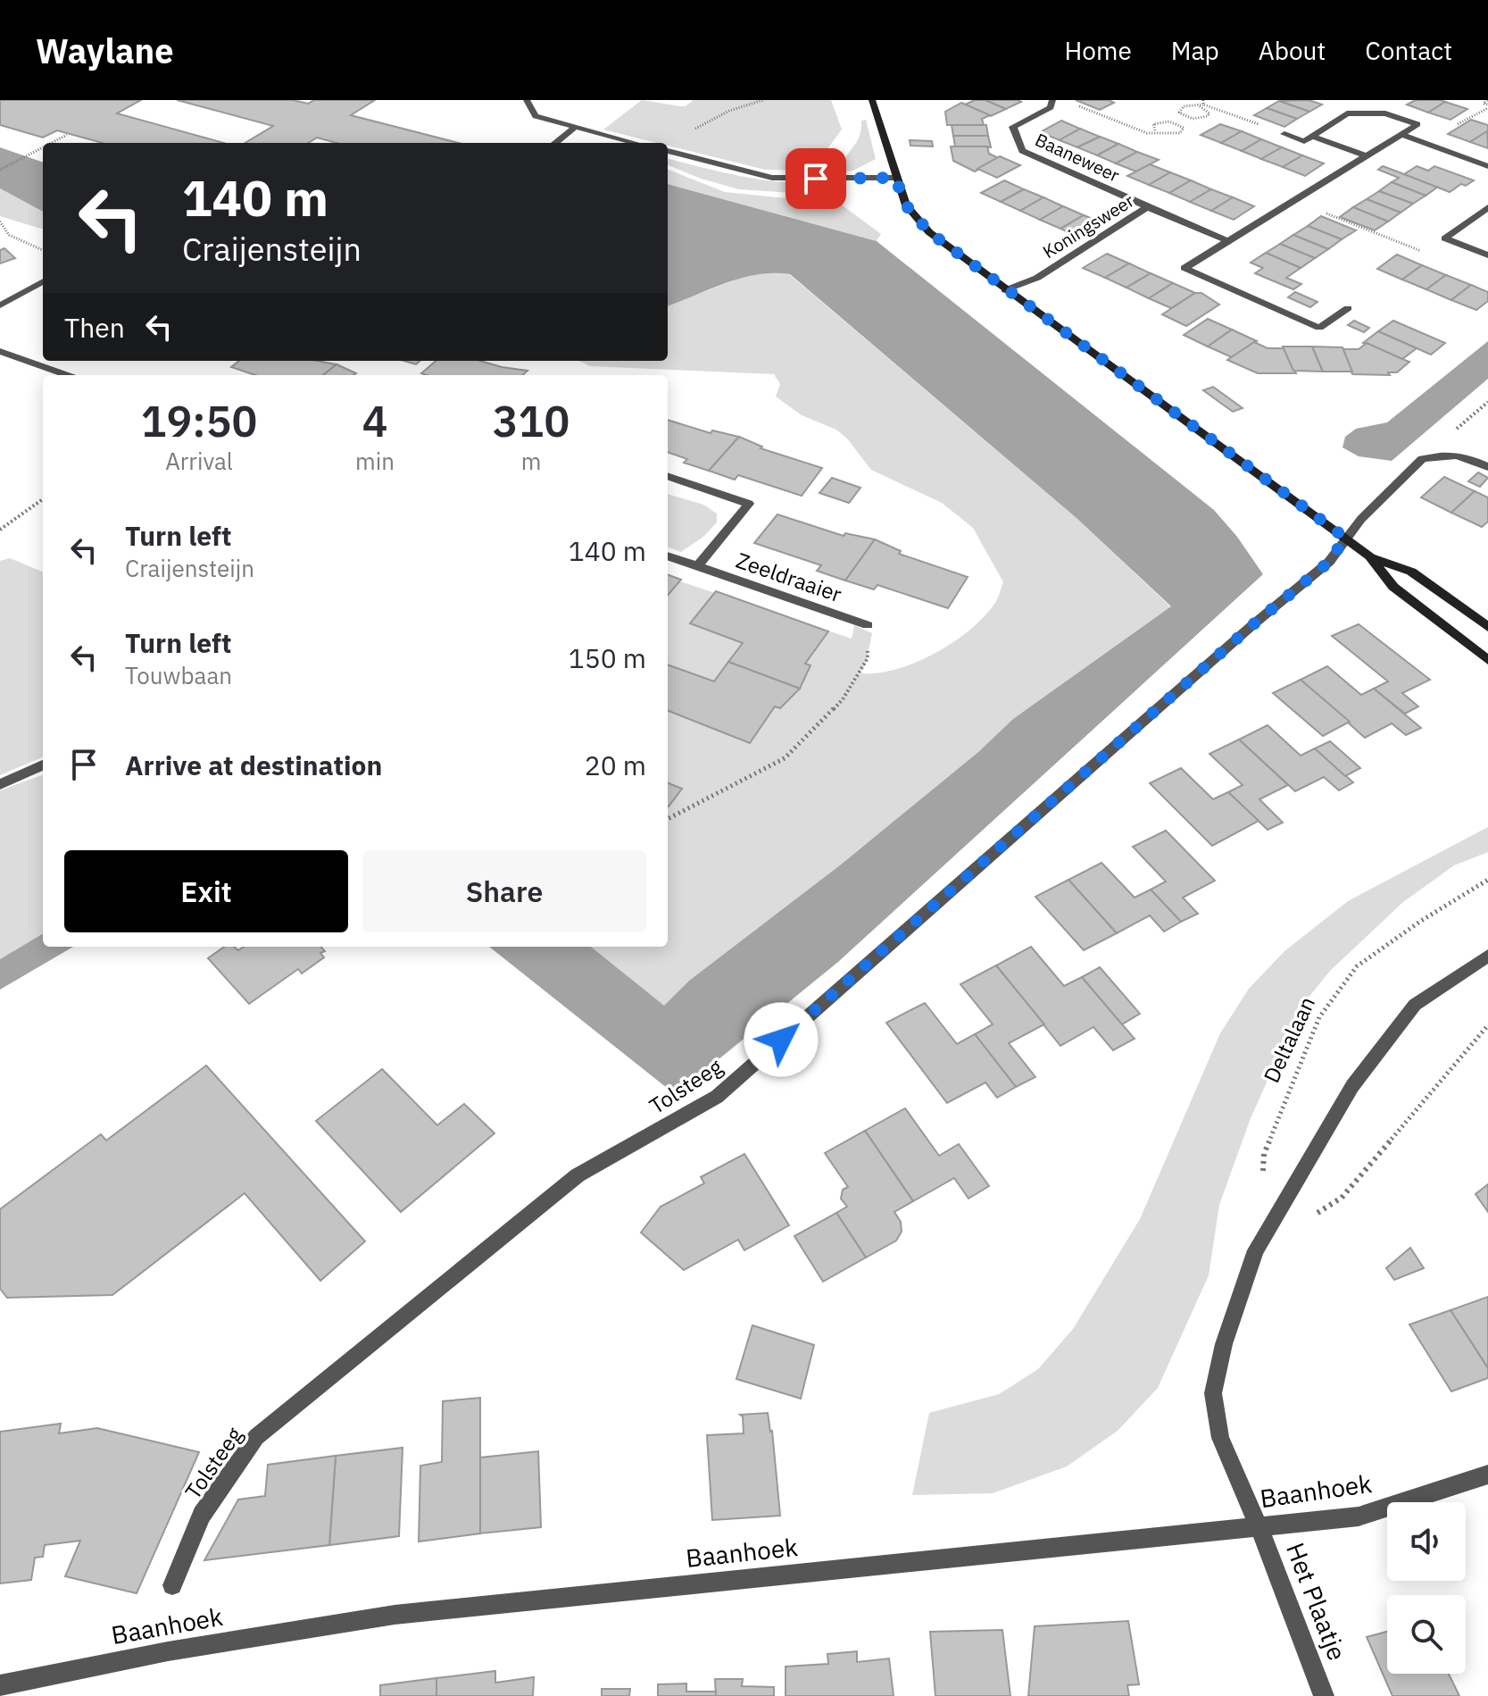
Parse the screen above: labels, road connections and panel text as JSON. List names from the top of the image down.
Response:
{
  "streets": {
    "street": [
      "Baaneweer",
      "Koningsweer",
      "Zeeldraaier",
      "Tolsteeg",
      "Baanhoek",
      "Het Plaatje"
    ],
    "path": ["Deltalaan"]
  },
  "crossings": [
    ["Baaneweer", "Koningsweer"],
    ["Baanhoek", "Het Plaatje"]
  ],
  "page": {
    "header": "Waylane",
    "nav": [
      "Home",
      "Map",
      "About",
      "Contact"
    ],
    "turn": ["140 m", "Craijensteijn"],
    "then": "Then",
    "eta": [
      "19:50",
      "Arrival",
      "4",
      "min",
      "310",
      "m"
    ],
    "list": [
      {
        "name": "Turn left",
        "note": "Craijensteijn",
        "value": "140 m"
      },
      {
        "name": "Turn left",
        "note": "Touwbaan",
        "value": "150 m"
      },
      {
        "name": "Arrive at destination",
        "value": "20 m"
      }
    ],
    "buttons": ["Exit", "Share"]
  }
}
